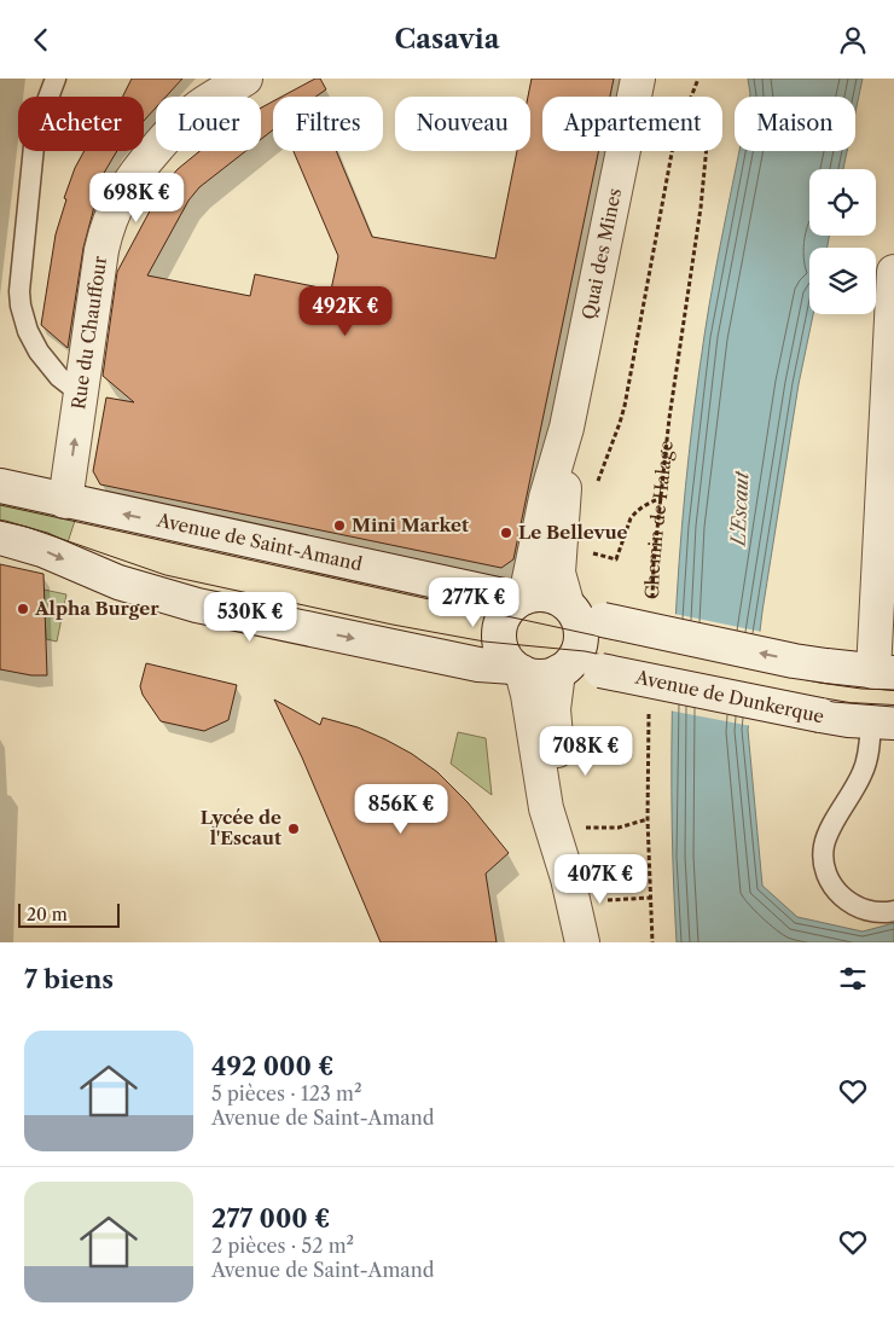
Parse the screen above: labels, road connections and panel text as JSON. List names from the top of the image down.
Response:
{
  "streets": {
    "street": [
      "Quai des Mines",
      "Rue du Chauffour",
      "Avenue de Saint-Amand",
      "Avenue de Dunkerque"
    ],
    "path": ["Chemin de Halage"]
  },
  "crossings": [
    ["Quai des Mines", "Avenue de Saint-Amand"],
    ["Quai des Mines", "Avenue de Dunkerque"],
    ["Rue du Chauffour", "Avenue de Saint-Amand"],
    ["Avenue de Saint-Amand", "Avenue de Dunkerque"]
  ],
  "water": ["L'Escaut"],
  "places": [
    "Mini Market",
    "Le Bellevue",
    "Alpha Burger",
    "Lycée de l'Escaut"
  ],
  "scale_bar": "20 m",
  "page": {
    "header": "Casavia",
    "chip": [
      "Acheter",
      "Louer",
      "Filtres",
      "Nouveau",
      "Appartement",
      "Maison"
    ],
    "price": [
      "698K €",
      "492K €",
      "277K €",
      "530K €",
      "708K €",
      "856K €",
      "407K €"
    ],
    "scale": "20 m",
    "heading": "7 biens",
    "list": [
      {
        "name": "492 000 €",
        "note": "5 pièces · 123 m² · Avenue de Saint-Amand"
      },
      {
        "name": "277 000 €",
        "note": "2 pièces · 52 m² · Avenue de Saint-Amand"
      }
    ]
  }
}
